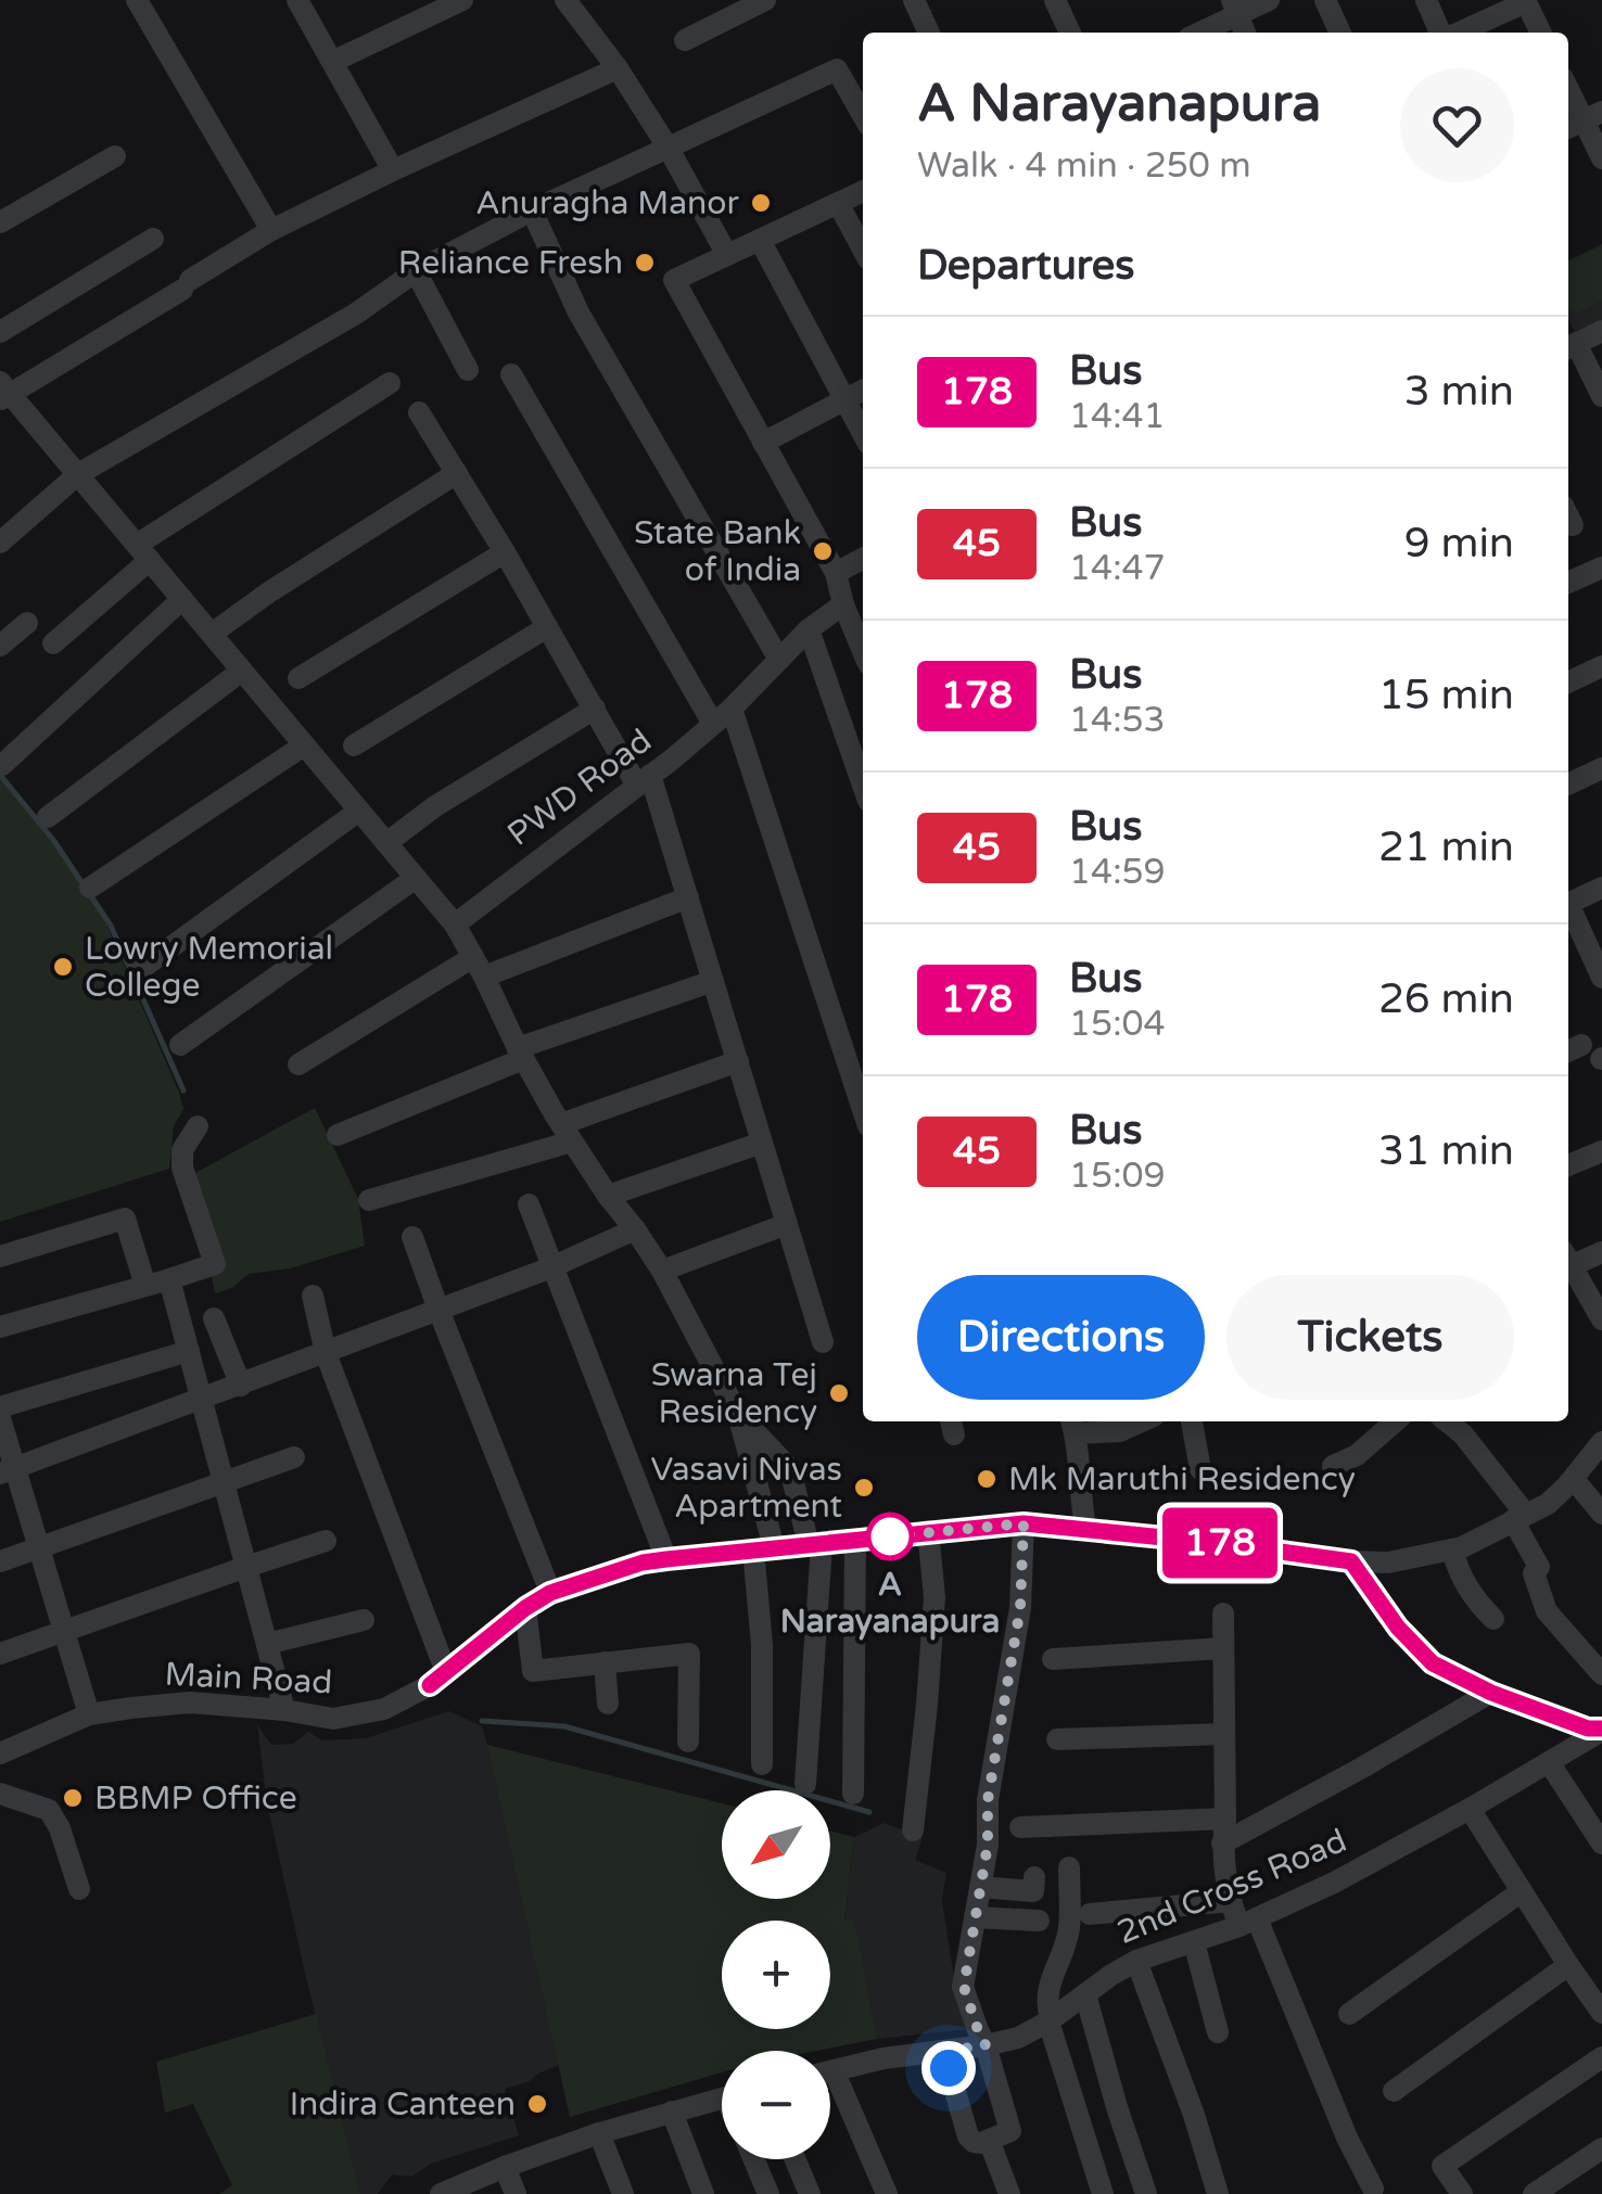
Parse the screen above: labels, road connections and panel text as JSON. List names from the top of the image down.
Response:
{
  "streets": {
    "street": ["PWD Road", "Main Road", "2nd Cross Road"]
  },
  "places": [
    "Anuragha Manor",
    "Reliance Fresh",
    "State Bank of India",
    "Lowry Memorial College",
    "Swarna Tej Residency",
    "Mk Maruthi Residency",
    "Vasavi Nivas Apartment",
    "A Narayanapura",
    "BBMP Office",
    "Indira Canteen"
  ],
  "lines": ["bus line 178"],
  "north": "bottom left",
  "page": {
    "on_map": "178",
    "heading": [
      ["A Narayanapura", "Walk · 4 min · 250 m"],
      "Departures"
    ],
    "list": [
      {
        "mark": "178",
        "name": "Bus",
        "note": "14:41",
        "value": "3 min"
      },
      {
        "mark": "45",
        "name": "Bus",
        "note": "14:47",
        "value": "9 min"
      },
      {
        "mark": "178",
        "name": "Bus",
        "note": "14:53",
        "value": "15 min"
      },
      {
        "mark": "45",
        "name": "Bus",
        "note": "14:59",
        "value": "21 min"
      },
      {
        "mark": "178",
        "name": "Bus",
        "note": "15:04",
        "value": "26 min"
      },
      {
        "mark": "45",
        "name": "Bus",
        "note": "15:09",
        "value": "31 min"
      }
    ],
    "buttons": ["Directions", "Tickets"],
    "map_buttons": ["+", "−"]
  }
}
